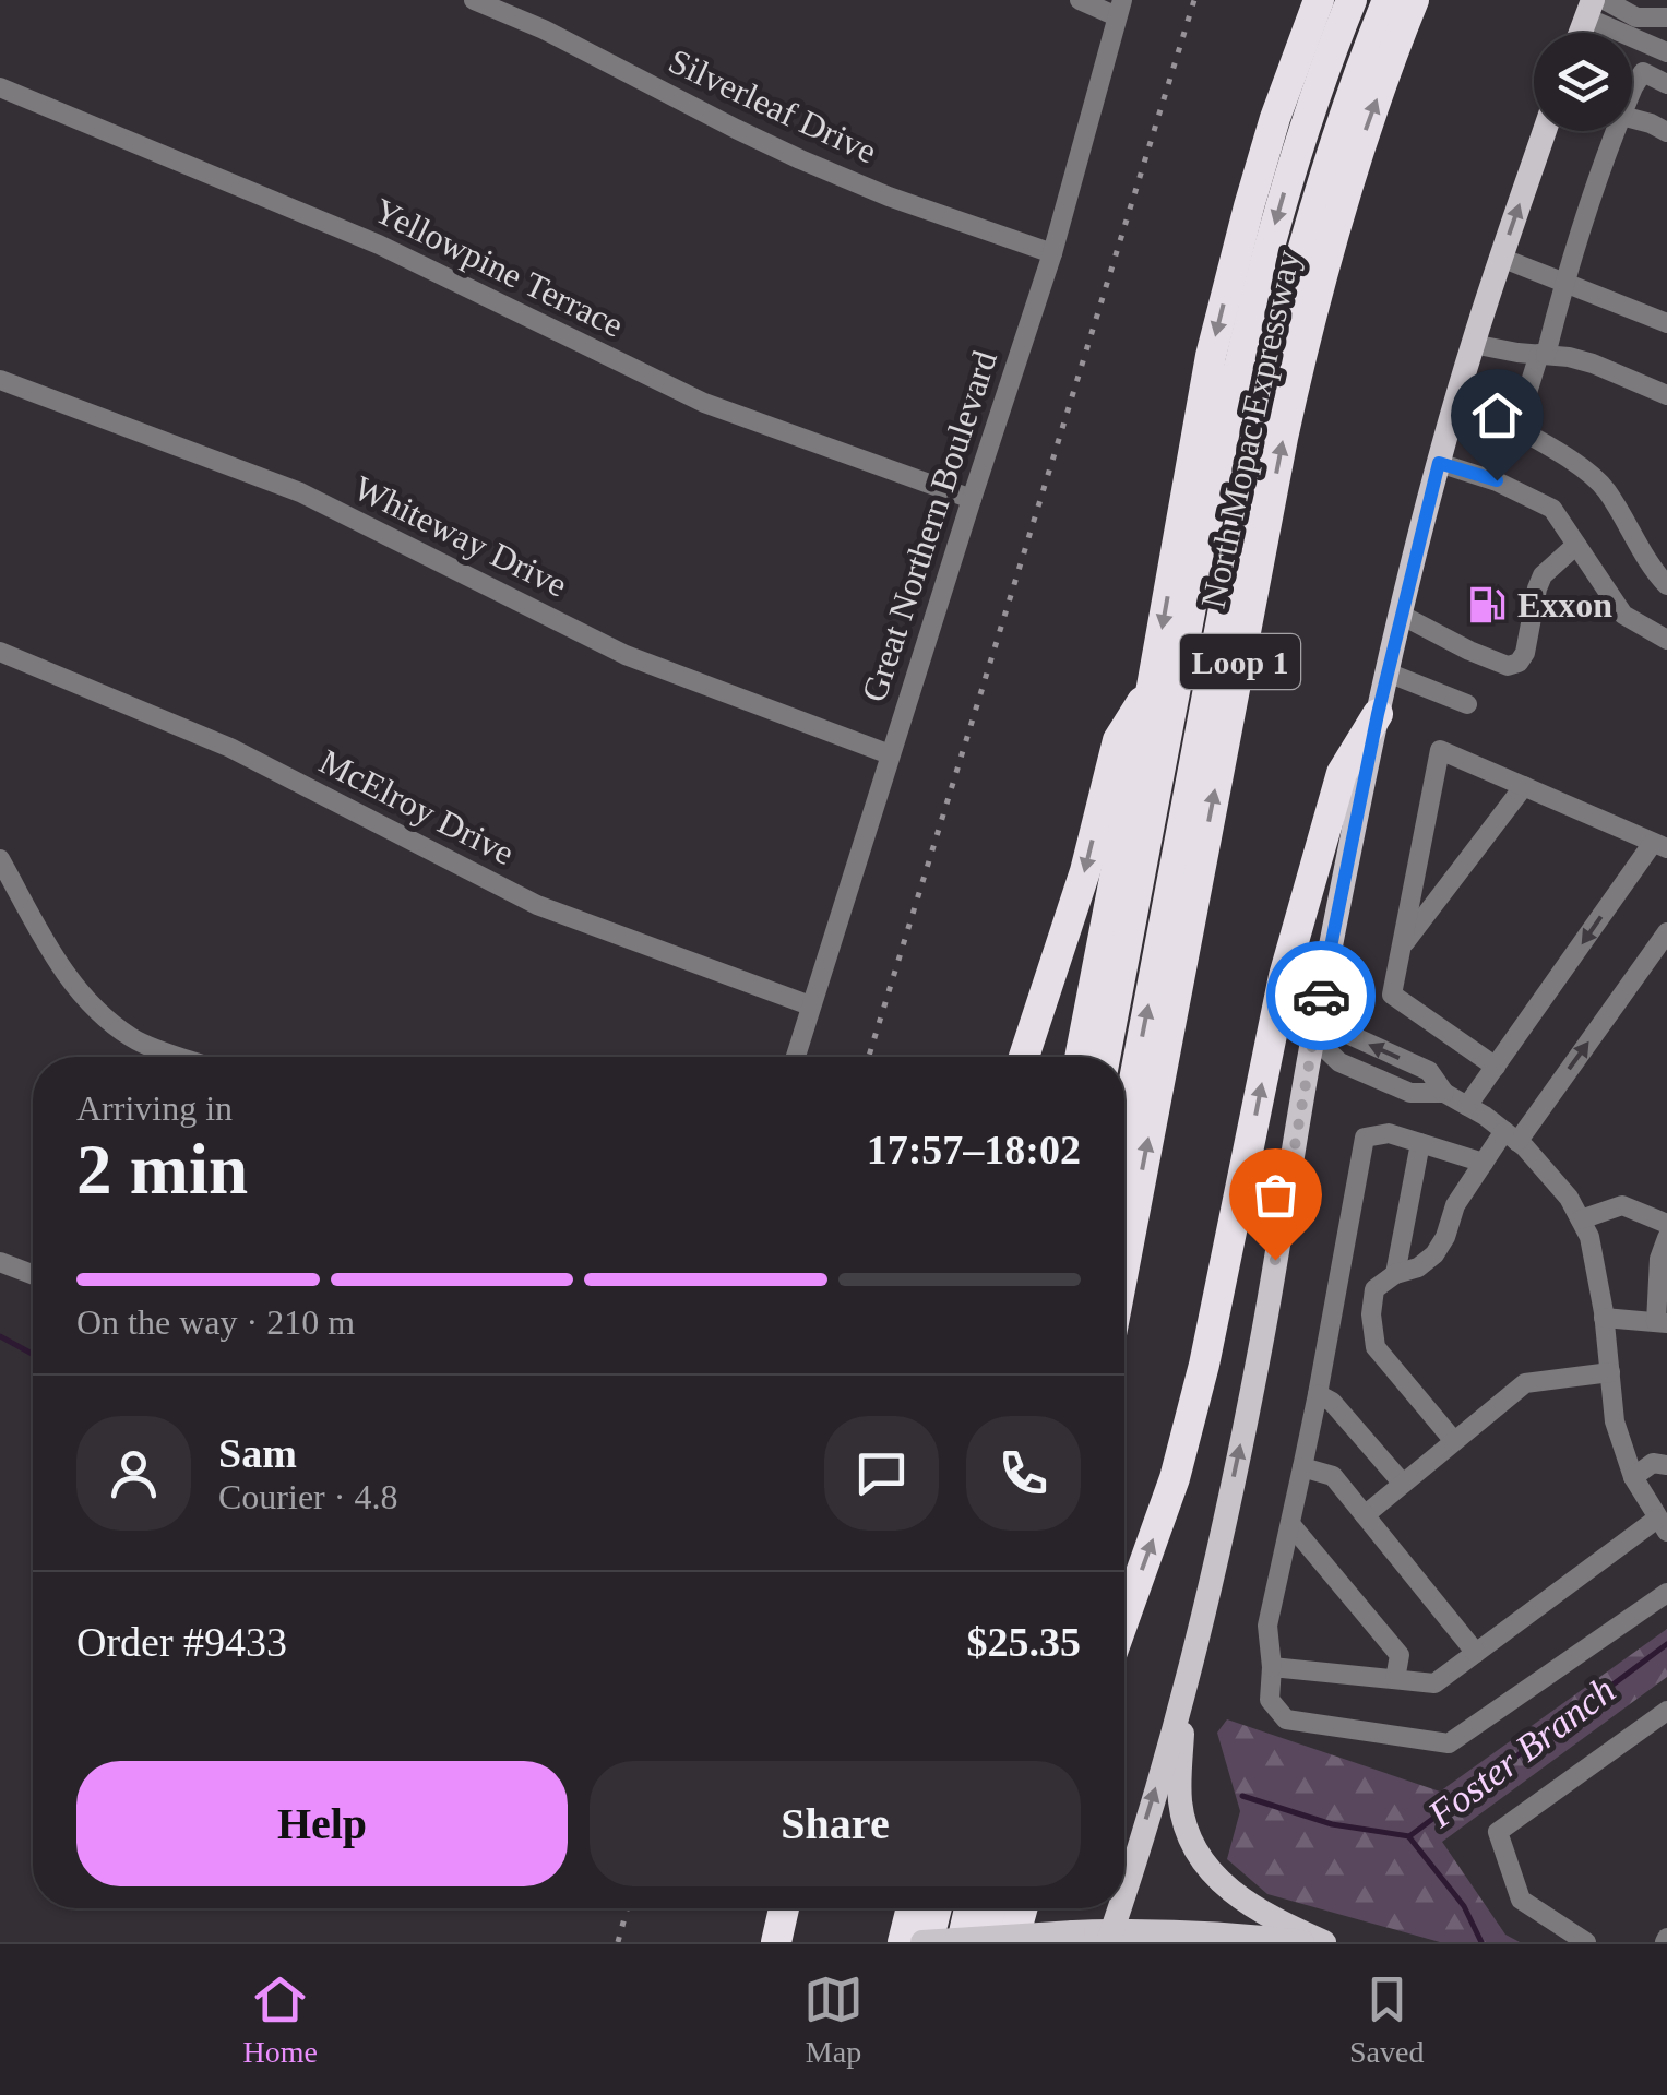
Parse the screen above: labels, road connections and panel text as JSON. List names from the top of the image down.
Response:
{
  "streets": {
    "highway": ["North Mopac Expressway", "Loop 1"],
    "street": [
      "Silverleaf Drive",
      "Yellowpine Terrace",
      "Great Northern Boulevard",
      "Whiteway Drive",
      "McElroy Drive"
    ]
  },
  "crossings": [
    ["Silverleaf Drive", "Great Northern Boulevard"],
    ["Yellowpine Terrace", "Great Northern Boulevard"],
    ["Great Northern Boulevard", "Whiteway Drive"],
    ["Great Northern Boulevard", "McElroy Drive"]
  ],
  "water": ["Foster Branch"],
  "places": {
    "fuel station": ["Exxon"]
  },
  "page": {
    "heading": ["2 min", "Arriving in", "17:57–18:02"],
    "panel": [
      "Sam",
      "Courier · 4.8",
      "Order #9433",
      "$25.35"
    ],
    "bar": "On the way · 210 m",
    "buttons": ["Help", "Share"],
    "tabs": ["Home", "Map", "Saved"]
  }
}
